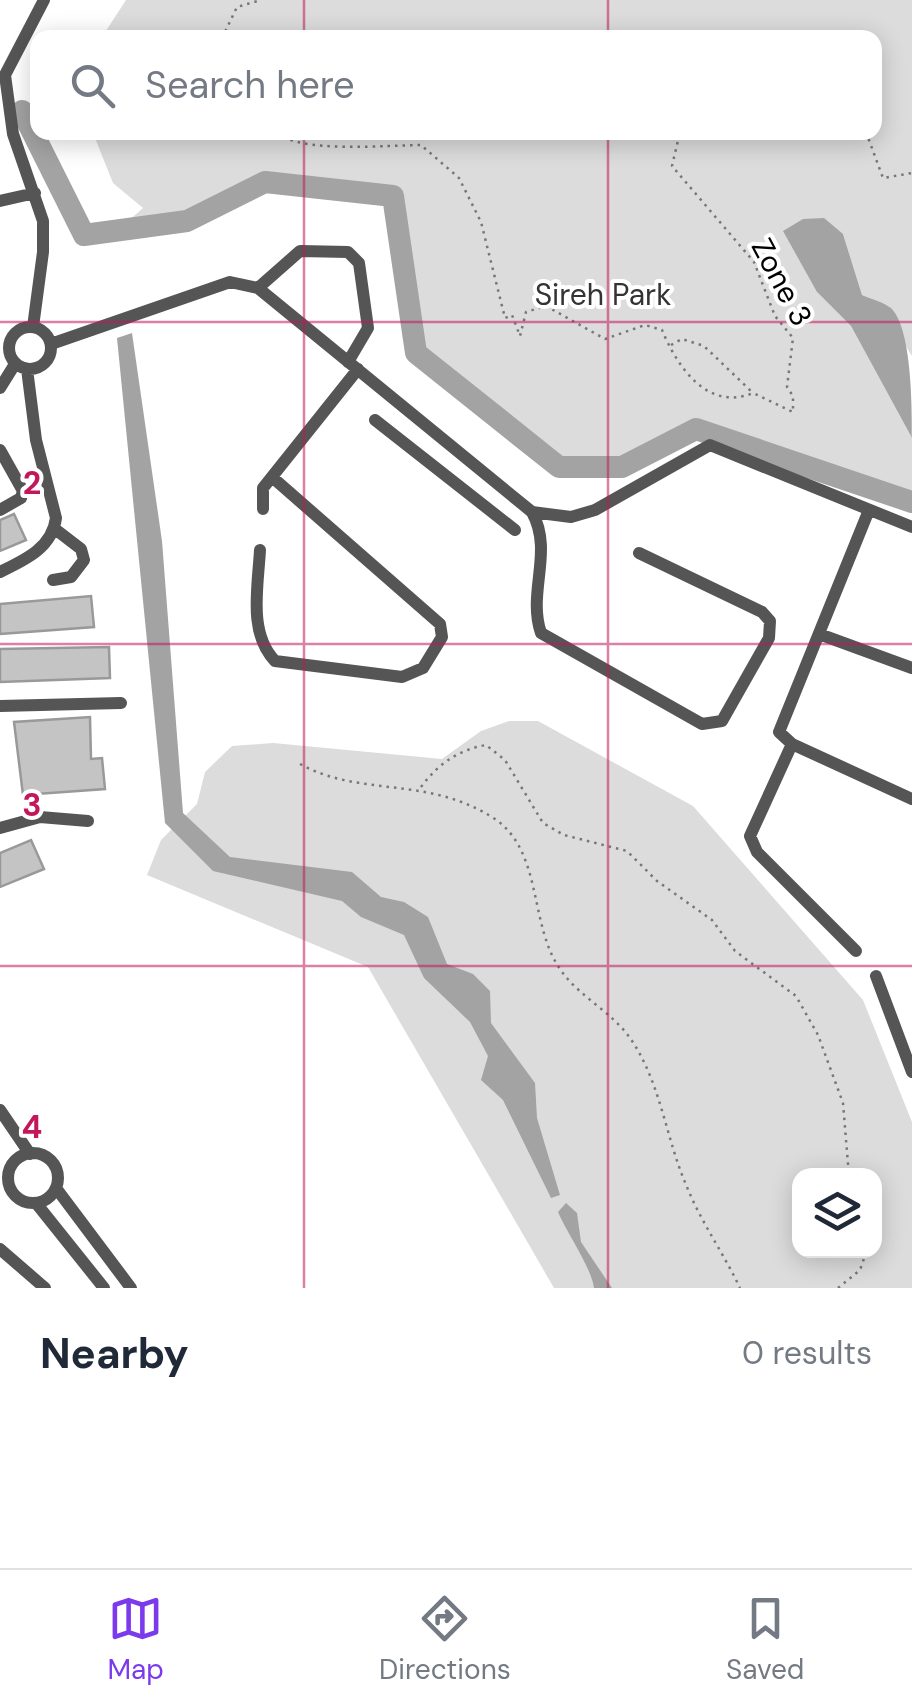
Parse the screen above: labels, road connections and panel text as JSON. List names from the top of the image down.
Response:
{
  "streets": {
    "path": ["Zone 3"]
  },
  "parks": ["Sireh Park"],
  "page": {
    "search": "Search here",
    "heading": ["Nearby", "0 results"],
    "nav": ["Map", "Directions", "Saved"]
  },
  "grid": {
    "rows": ["2", "3", "4"]
  }
}
